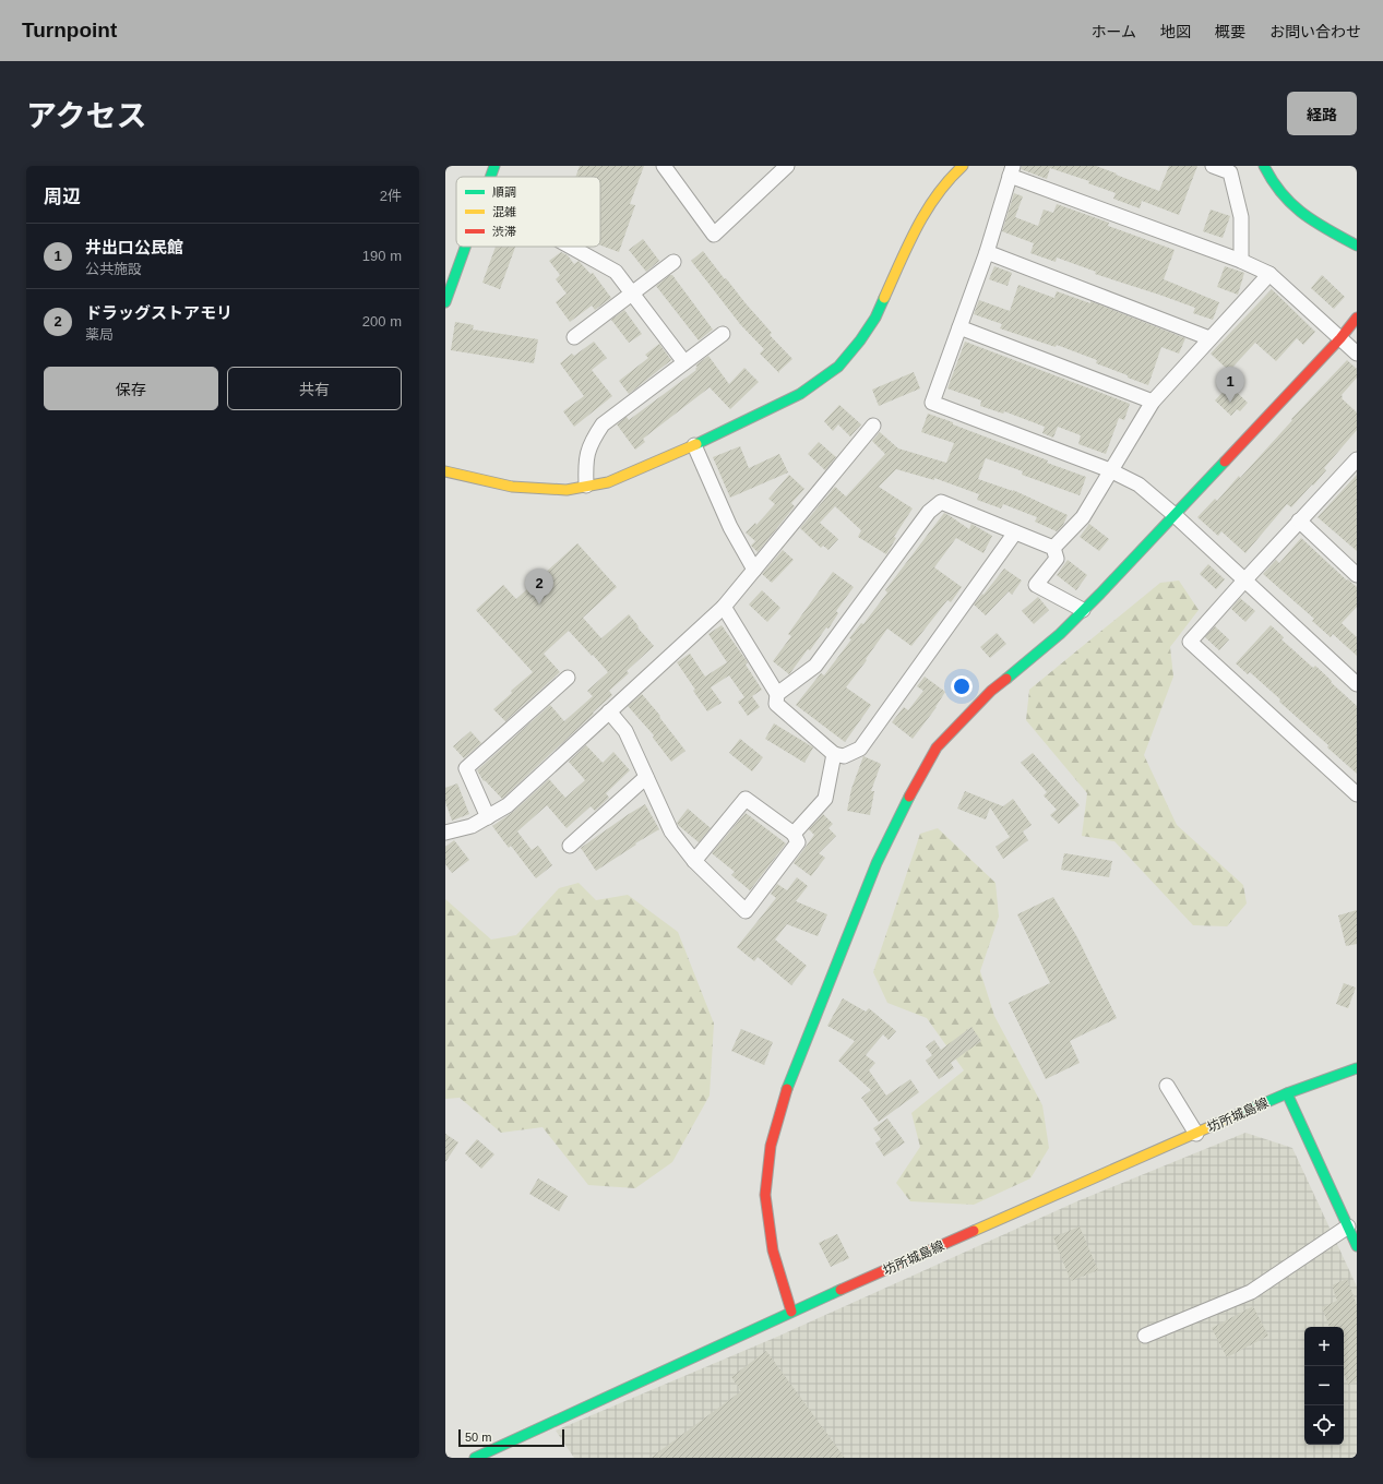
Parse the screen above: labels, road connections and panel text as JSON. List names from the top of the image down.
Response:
{
  "streets": {
    "street": ["坊所城島線"]
  },
  "legend": ["順調", "混雑", "渋滞"],
  "scale_bar": "50 m",
  "page": {
    "header": "Turnpoint",
    "nav": [
      "ホーム",
      "地図",
      "概要",
      "お問い合わせ"
    ],
    "title": "アクセス",
    "buttons": [
      "経路",
      ["保存", "共有"]
    ],
    "heading": ["周辺", "2件"],
    "list": [
      {
        "mark": "1",
        "name": "井出口公民館",
        "note": "公共施設",
        "value": "190 m"
      },
      {
        "mark": "2",
        "name": "ドラッグストアモリ",
        "note": "薬局",
        "value": "200 m"
      }
    ],
    "pins": ["1", "2"],
    "map_buttons": ["+", "−"],
    "scale": "50 m"
  }
}
